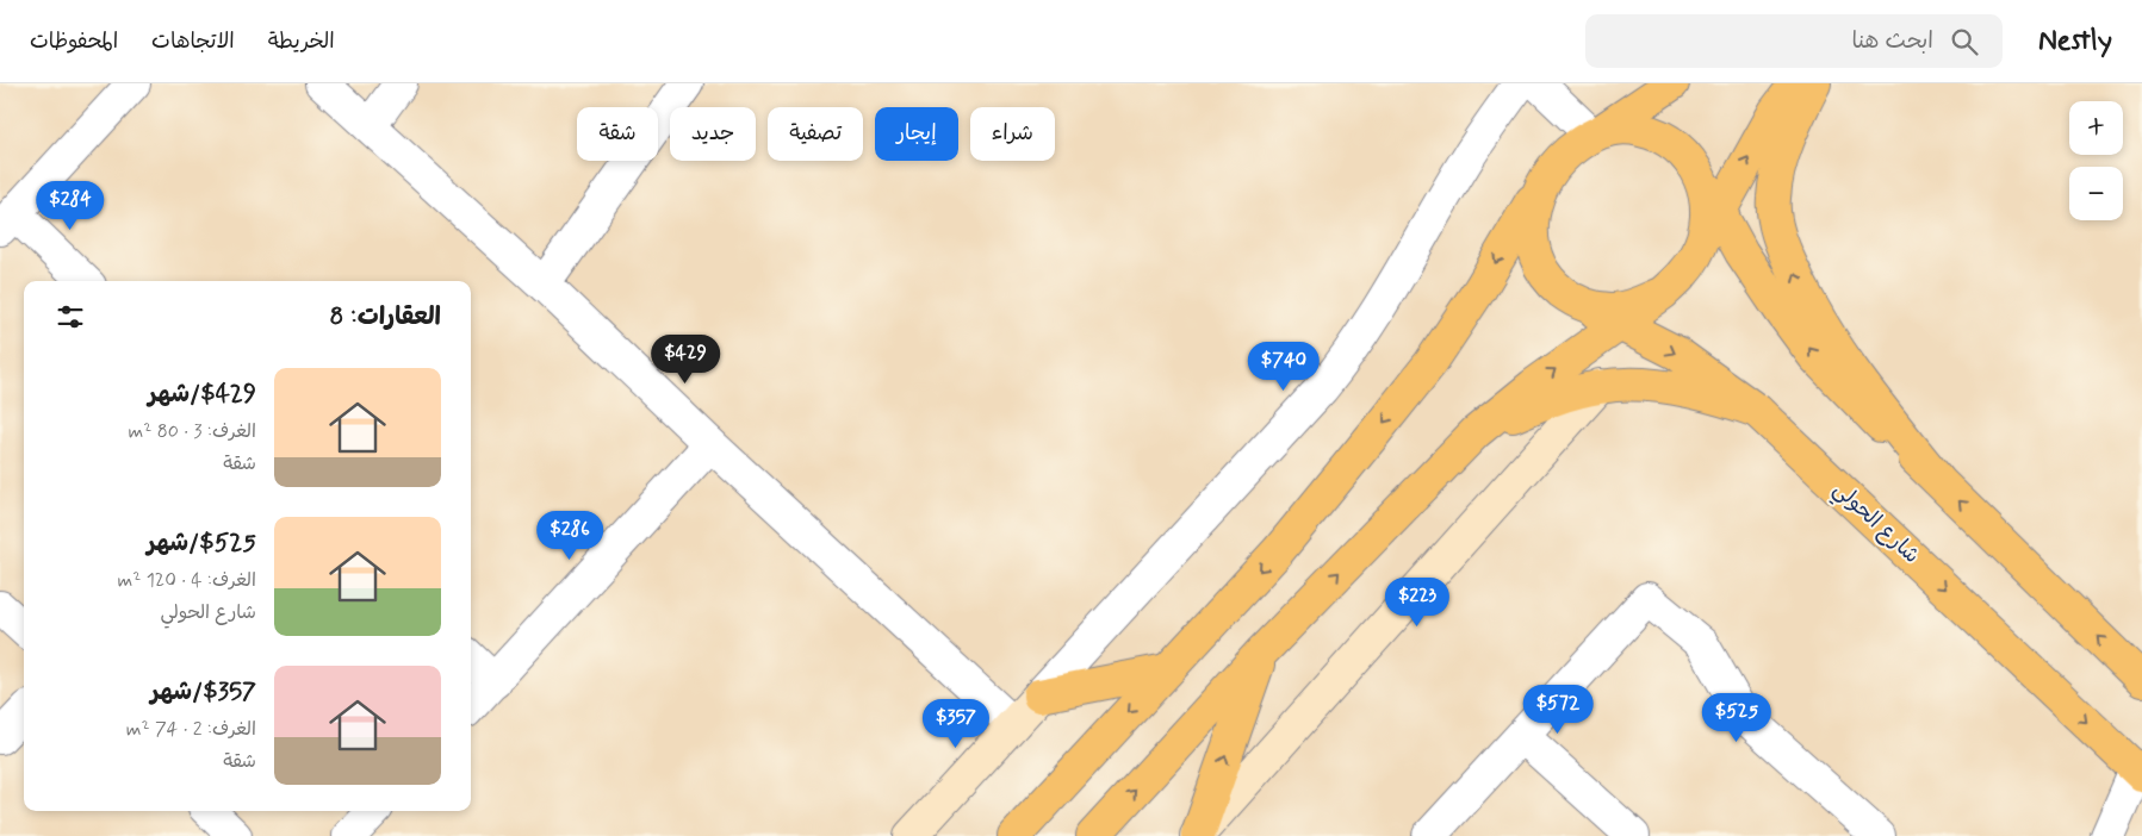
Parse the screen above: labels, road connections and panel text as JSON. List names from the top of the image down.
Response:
{
  "streets": {
    "main road": ["شارع الحولي"]
  },
  "page": {
    "header": "Nestly",
    "search": "ابحث هنا",
    "nav": ["الخريطة", "الاتجاهات", "المحفوظات"],
    "map_buttons": ["+", "−"],
    "chip": [
      "شراء",
      "إيجار",
      "تصفية",
      "جديد",
      "شقة"
    ],
    "price": [
      "$284",
      "$429",
      "$740",
      "$286",
      "$223",
      "$572",
      "$525",
      "$357"
    ],
    "heading": "العقارات: 8",
    "list": [
      {
        "name": "$429/شهر",
        "note": "الغرف: 3 · 80 m² · شقة"
      },
      {
        "name": "$525/شهر",
        "note": "الغرف: 4 · 120 m² · شارع الحولي"
      },
      {
        "name": "$357/شهر",
        "note": "الغرف: 2 · 74 m² · شقة"
      }
    ]
  }
}
